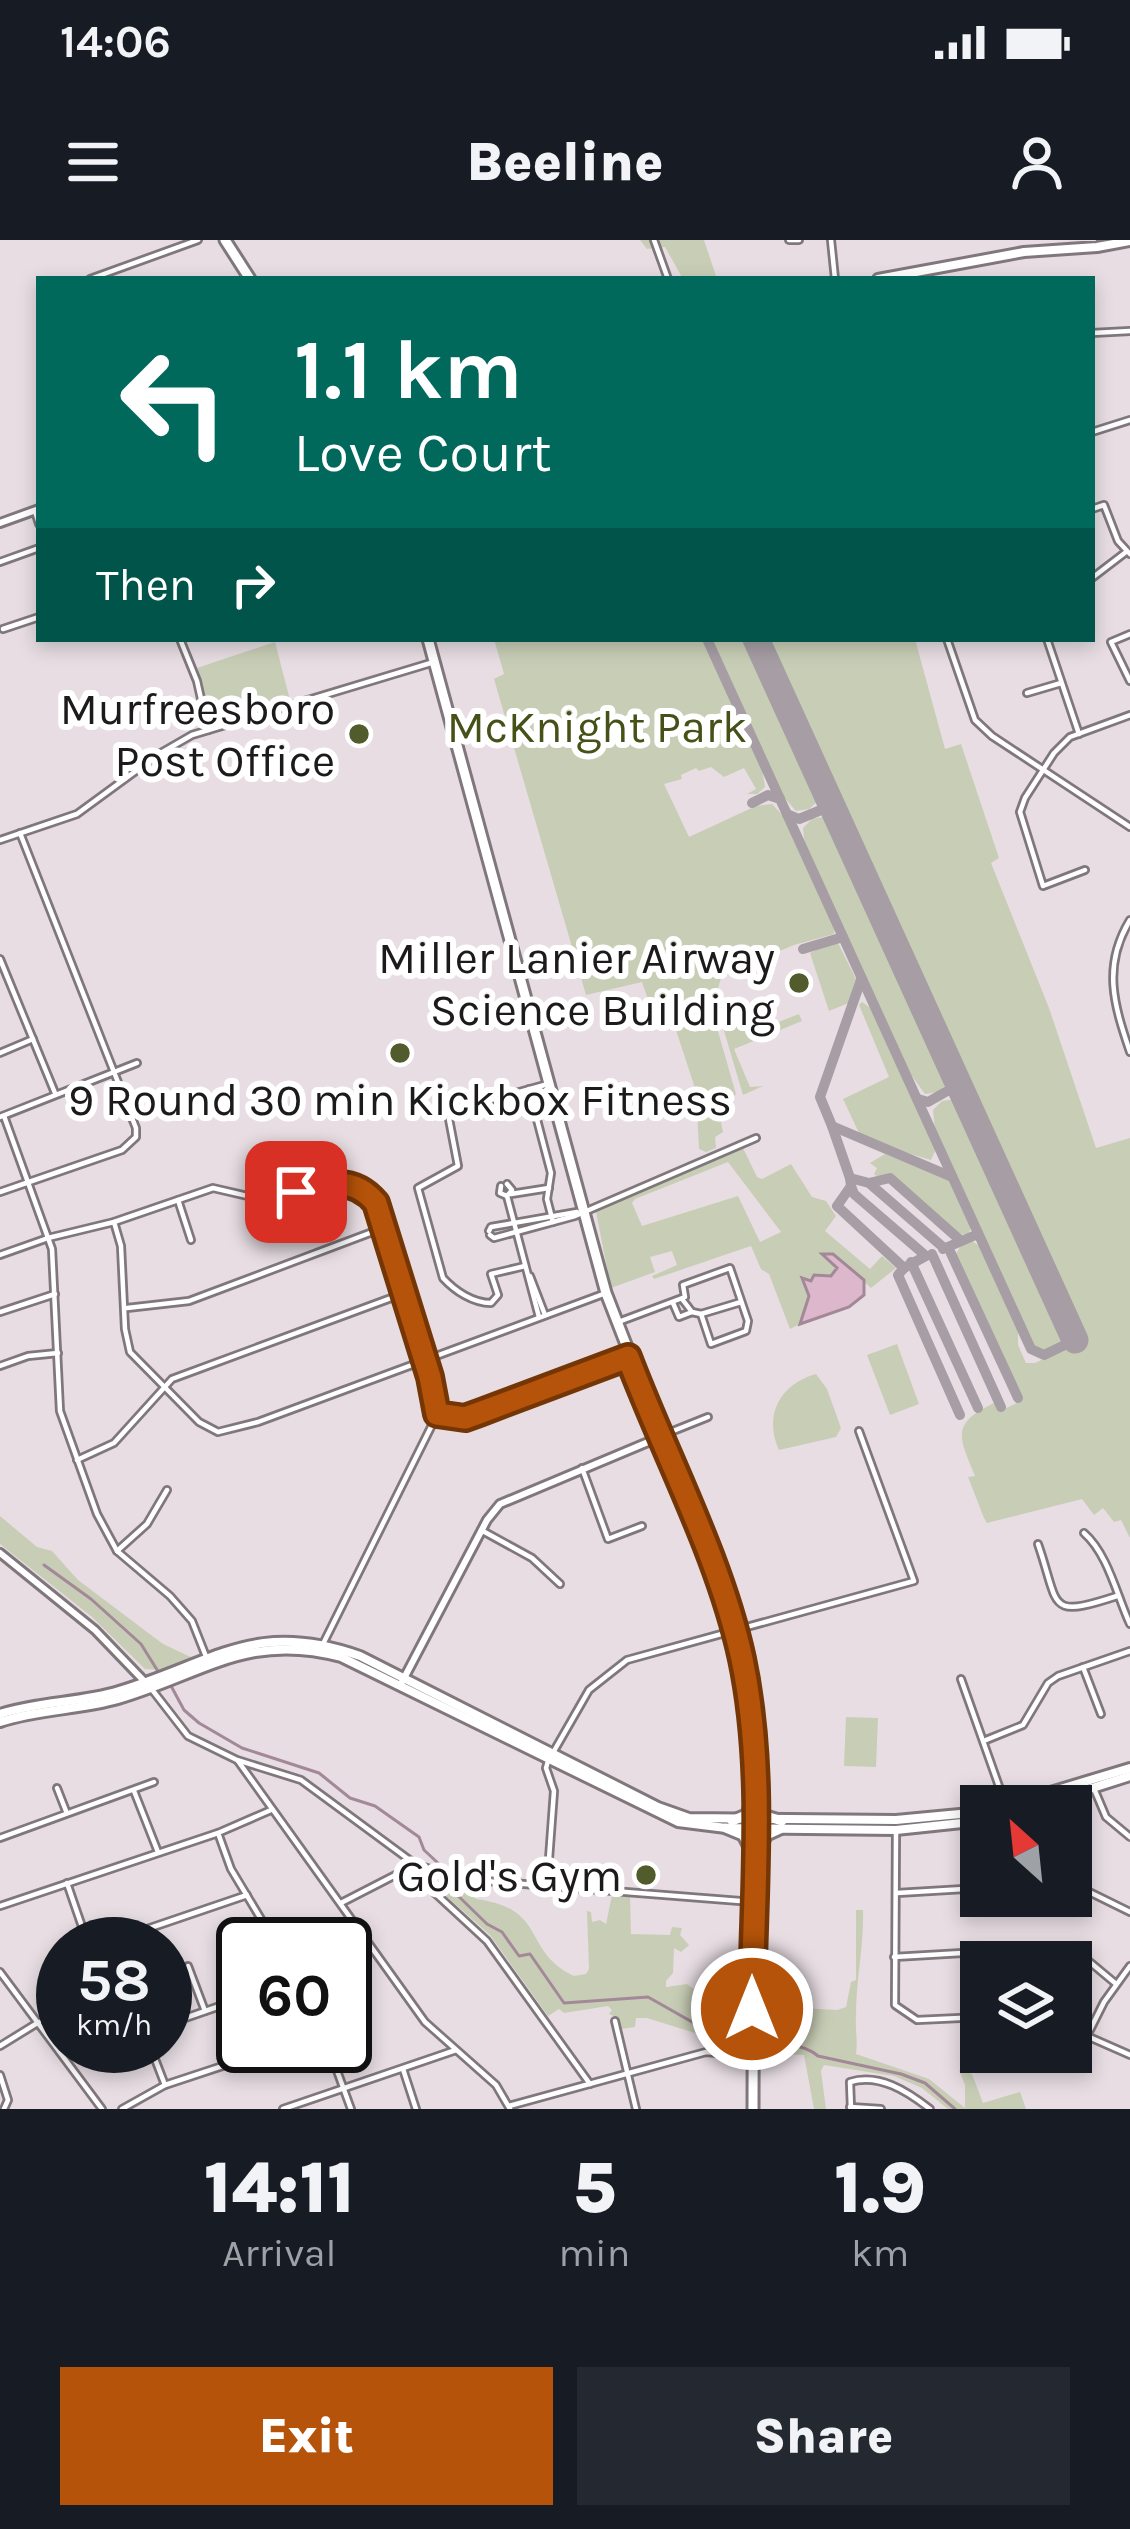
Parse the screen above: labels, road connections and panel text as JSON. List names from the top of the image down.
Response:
{
  "parks": ["McKnight Park"],
  "places": [
    "Murfreesboro Post Office",
    "Miller Lanier Airway Science Building",
    "9 Round 30 min Kickbox Fitness",
    "Gold's Gym"
  ],
  "north": "top left",
  "page": {
    "status": "14:06",
    "header": "Beeline",
    "turn": ["1.1 km", "Love Court"],
    "then": "Then",
    "speed": "58 km/h",
    "limit": "60",
    "eta": [
      "14:11",
      "Arrival",
      "5",
      "min",
      "1.9",
      "km"
    ],
    "buttons": ["Exit", "Share"]
  }
}
